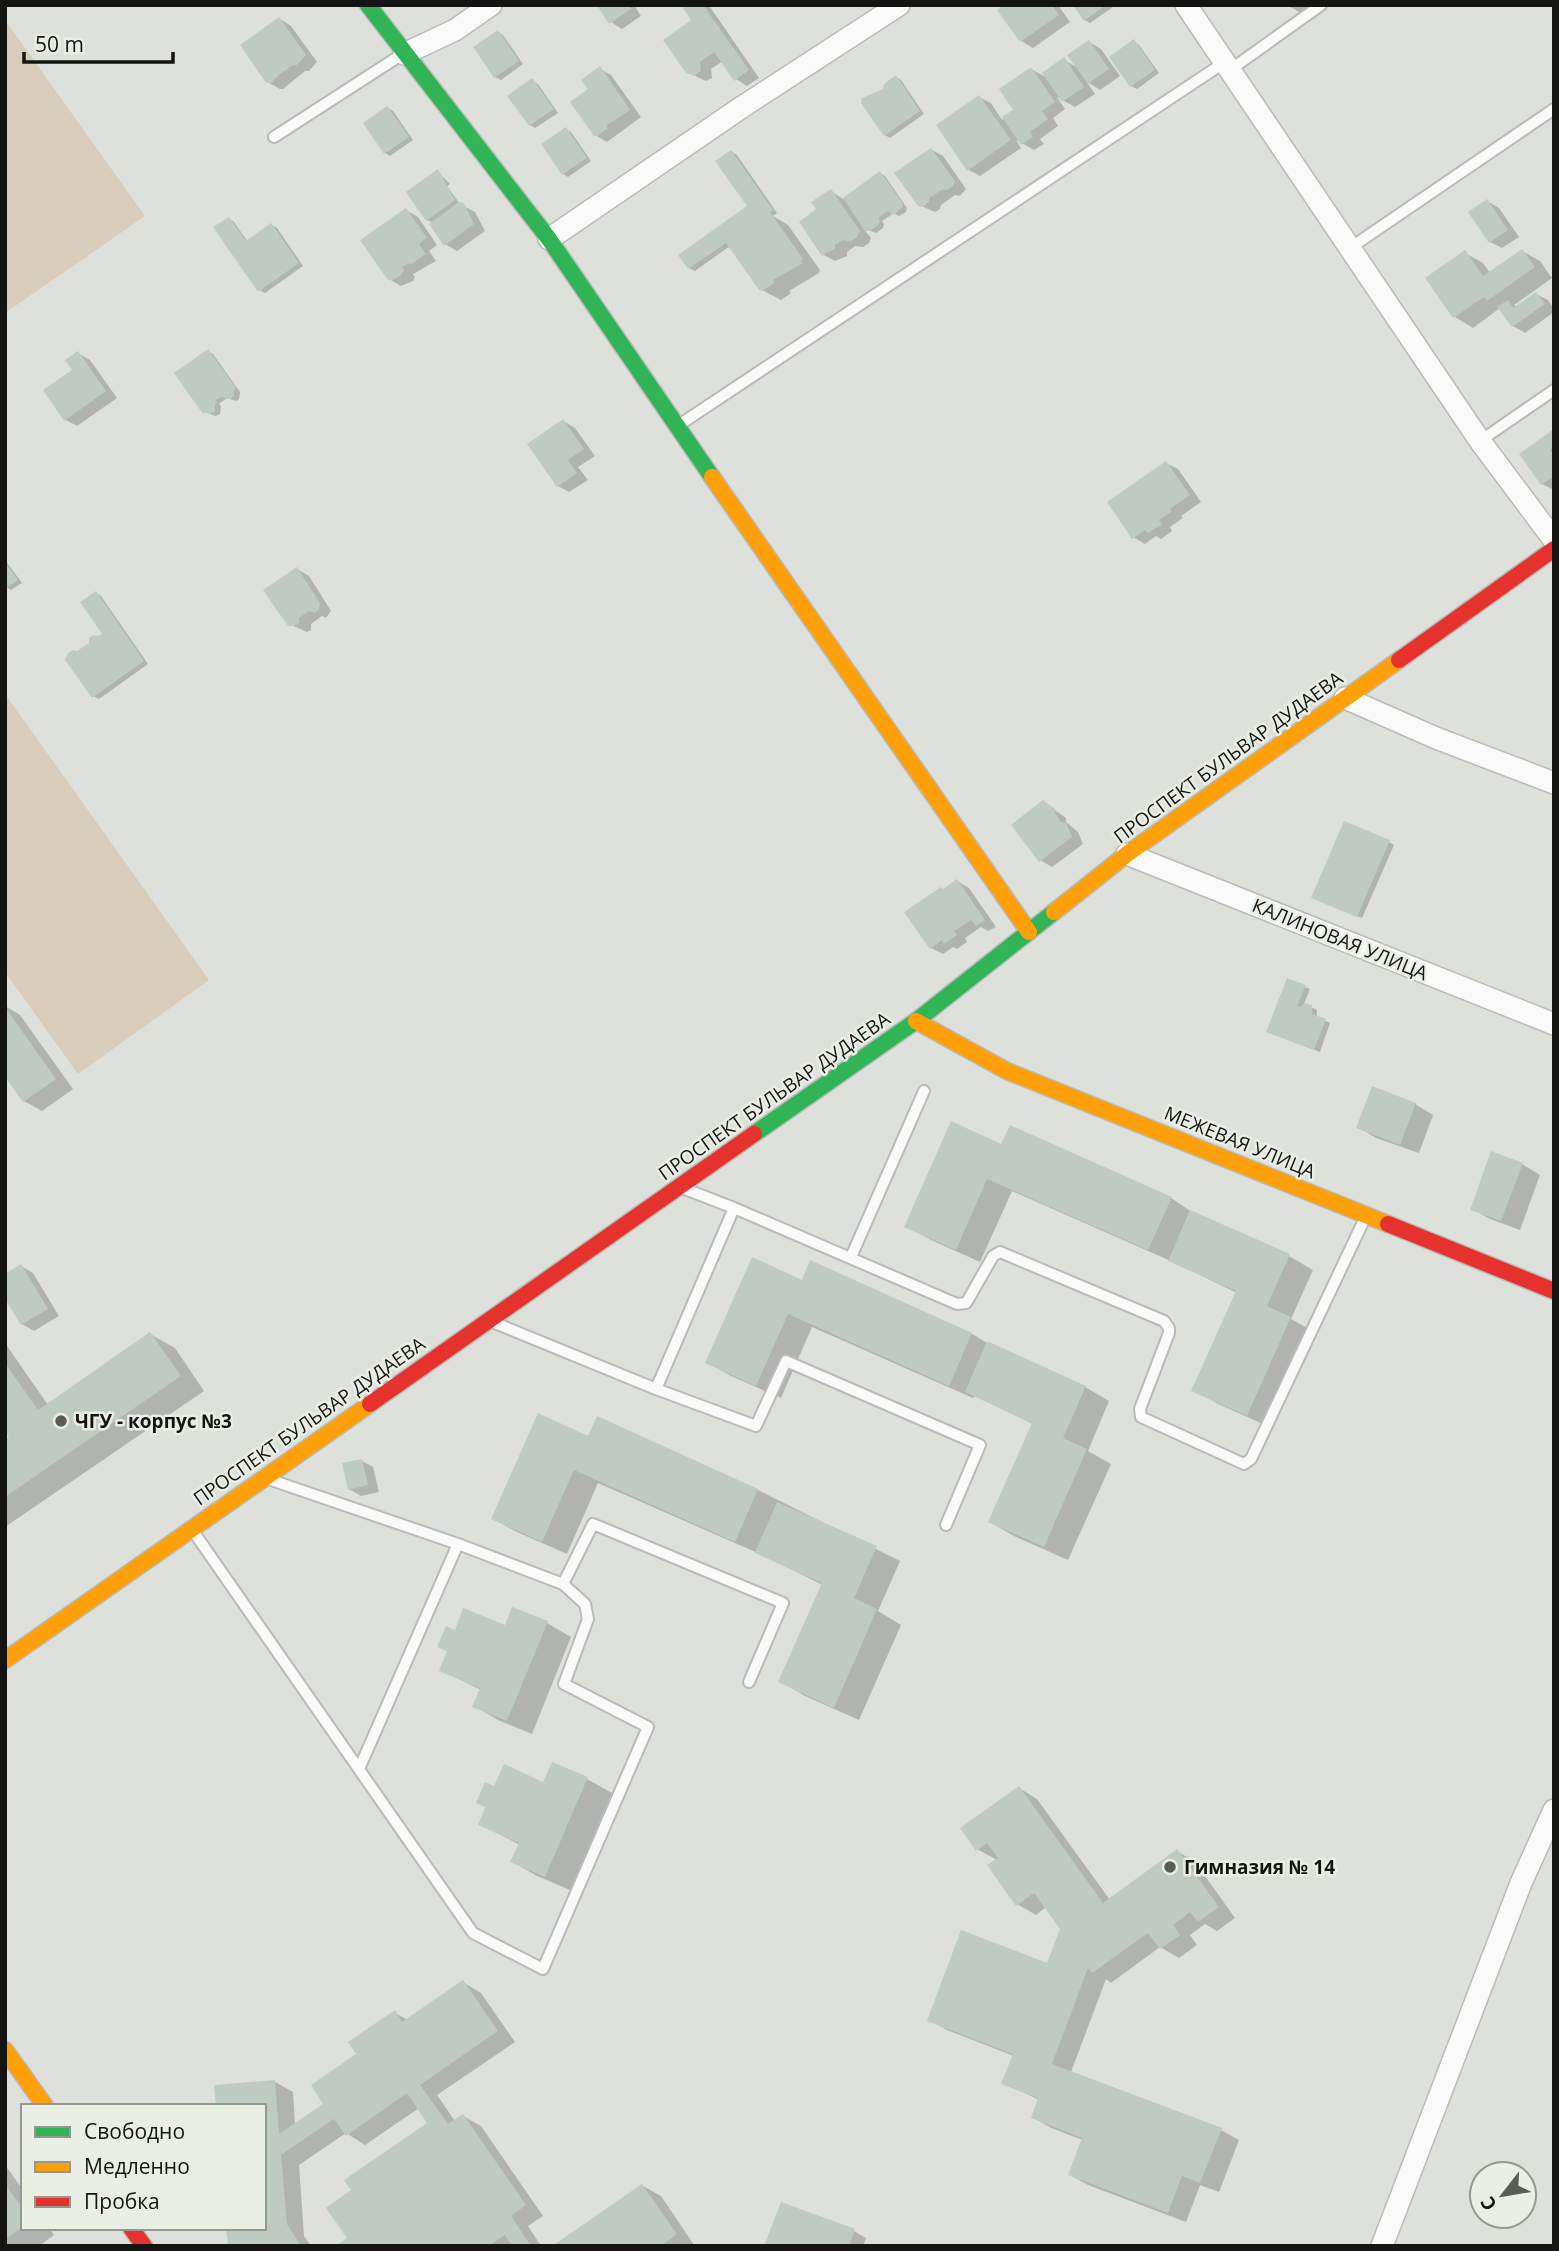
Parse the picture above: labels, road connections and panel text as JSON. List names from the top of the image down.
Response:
{
  "streets": {
    "street": ["ПРОСПЕКТ БУЛЬВАР ДУДАЕВА", "КАЛИНОВАЯ УЛИЦА", "МЕЖЕВАЯ УЛИЦА"]
  },
  "crossings": [
    ["ПРОСПЕКТ БУЛЬВАР ДУДАЕВА", "КАЛИНОВАЯ УЛИЦА"],
    ["ПРОСПЕКТ БУЛЬВАР ДУДАЕВА", "МЕЖЕВАЯ УЛИЦА"]
  ],
  "places": ["ЧГУ - корпус №3", "Гимназия № 14"],
  "legend": ["Свободно", "Медленно", "Пробка"],
  "scale_bar": "50 m",
  "north": "bottom left"
}
